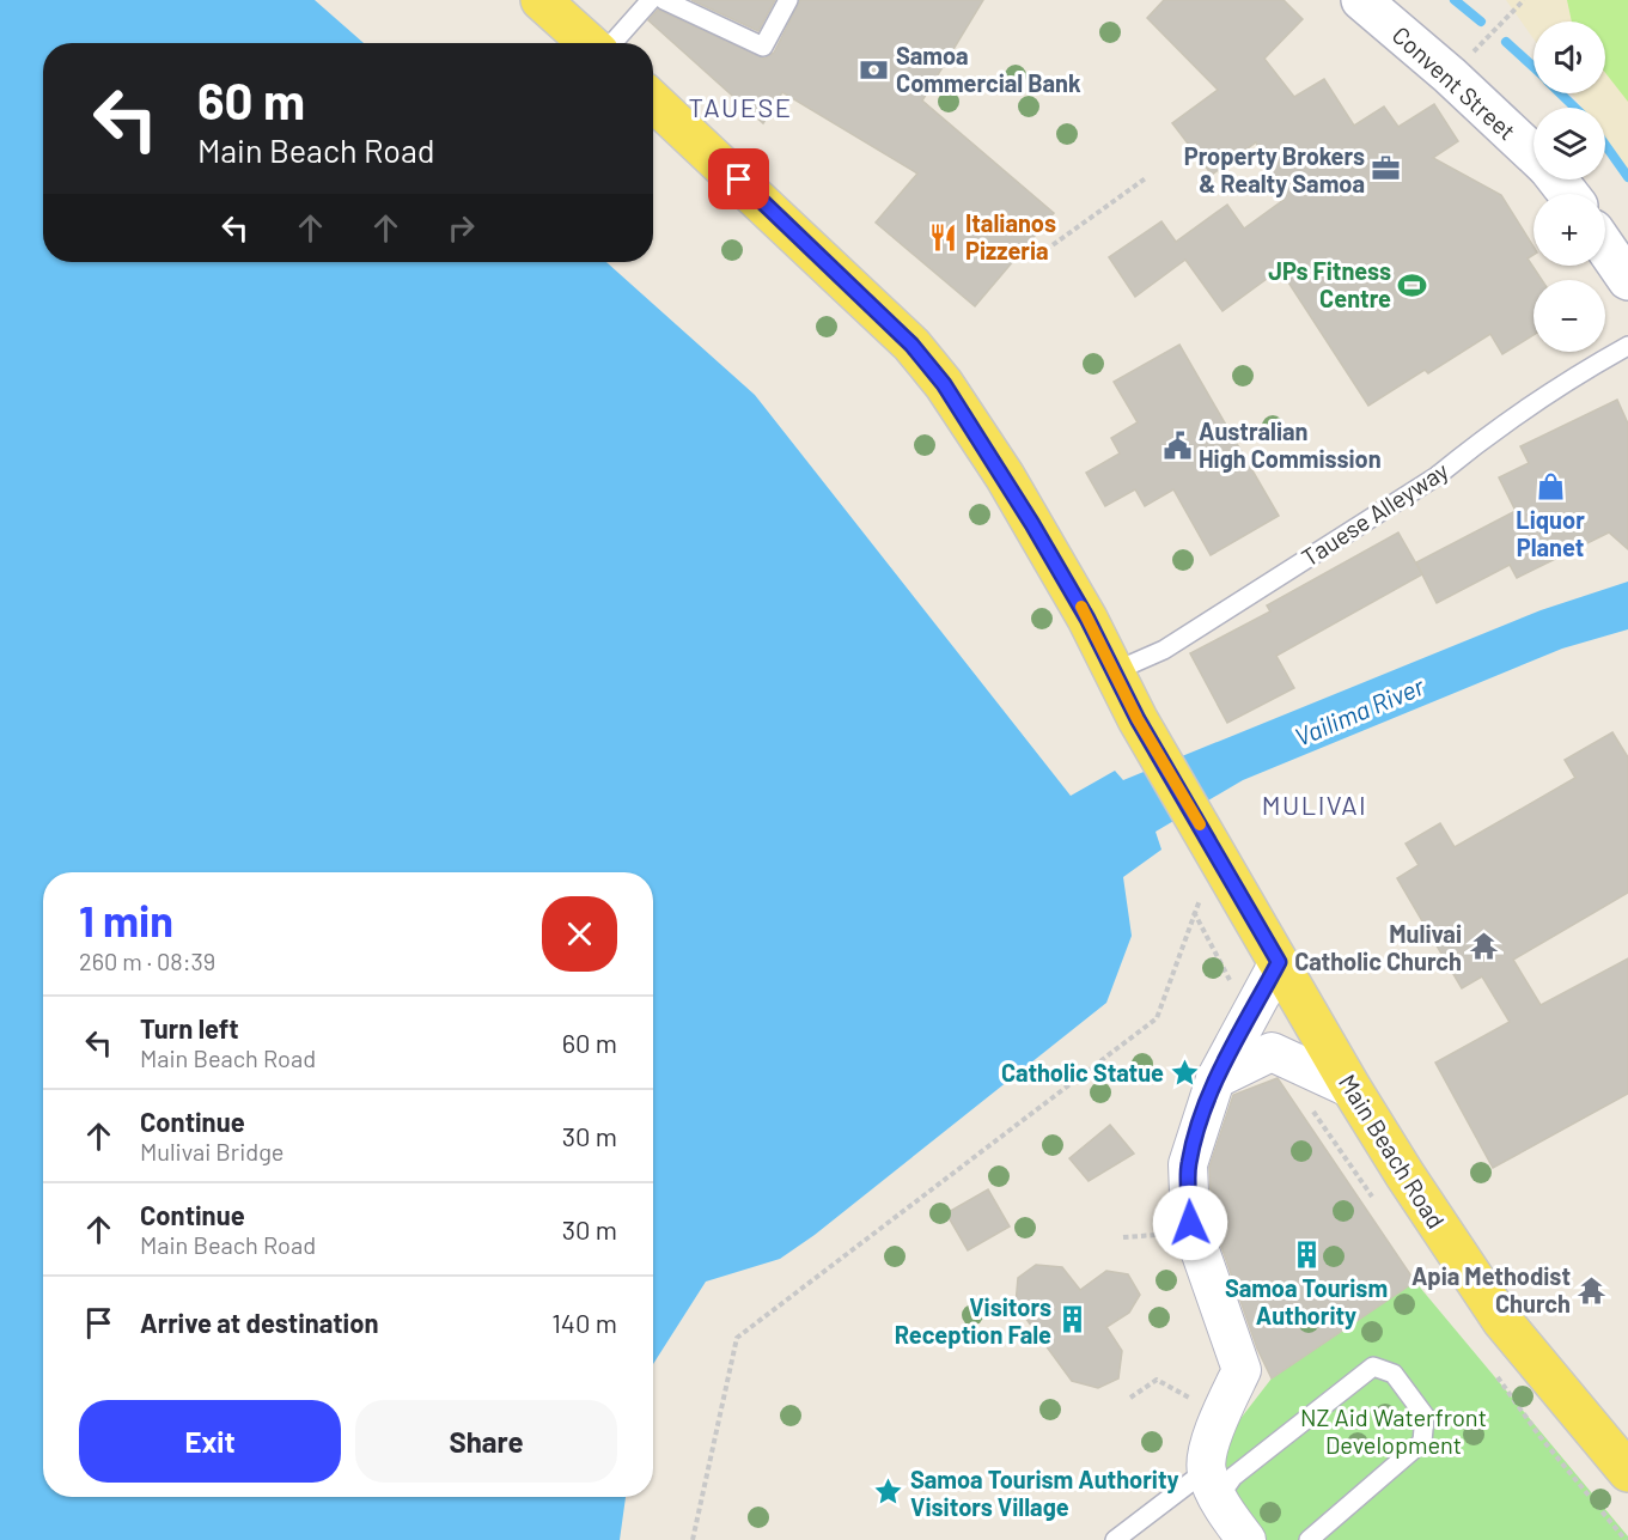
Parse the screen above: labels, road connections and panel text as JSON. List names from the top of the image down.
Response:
{
  "streets": {
    "main road": ["Convent Street", "Main Beach Road"],
    "lane": ["Tauese Alleyway"]
  },
  "crossings": [
    ["Tauese Alleyway", "Main Beach Road"]
  ],
  "districts": ["TAUESE", "MULIVAI"],
  "water": ["Vailima River"],
  "parks": ["NZ Aid Waterfront Development"],
  "places": {
    "bank": ["Samoa Commercial Bank"],
    "office": ["Property Brokers & Realty Samoa"],
    "restaurant": ["Italianos Pizzeria"],
    "sports": ["JPs Fitness Centre"],
    "public building": ["Australian High Commission"],
    "shop": ["Liquor Planet"],
    "temple": ["Mulivai Catholic Church", "Apia Methodist Church"],
    "place": ["Catholic Statue", "Samoa Tourism Authority Visitors Village"],
    "building": ["Samoa Tourism Authority", "Visitors Reception Fale"]
  },
  "page": {
    "map_buttons": ["+", "−"],
    "turn": ["60 m", "Main Beach Road"],
    "heading": ["1 min", "260 m · 08:39"],
    "list": [
      {
        "name": "Turn left",
        "note": "Main Beach Road",
        "value": "60 m"
      },
      {
        "name": "Continue",
        "note": "Mulivai Bridge",
        "value": "30 m"
      },
      {
        "name": "Continue",
        "note": "Main Beach Road",
        "value": "30 m"
      },
      {
        "name": "Arrive at destination",
        "value": "140 m"
      }
    ],
    "buttons": ["Exit", "Share"]
  }
}
